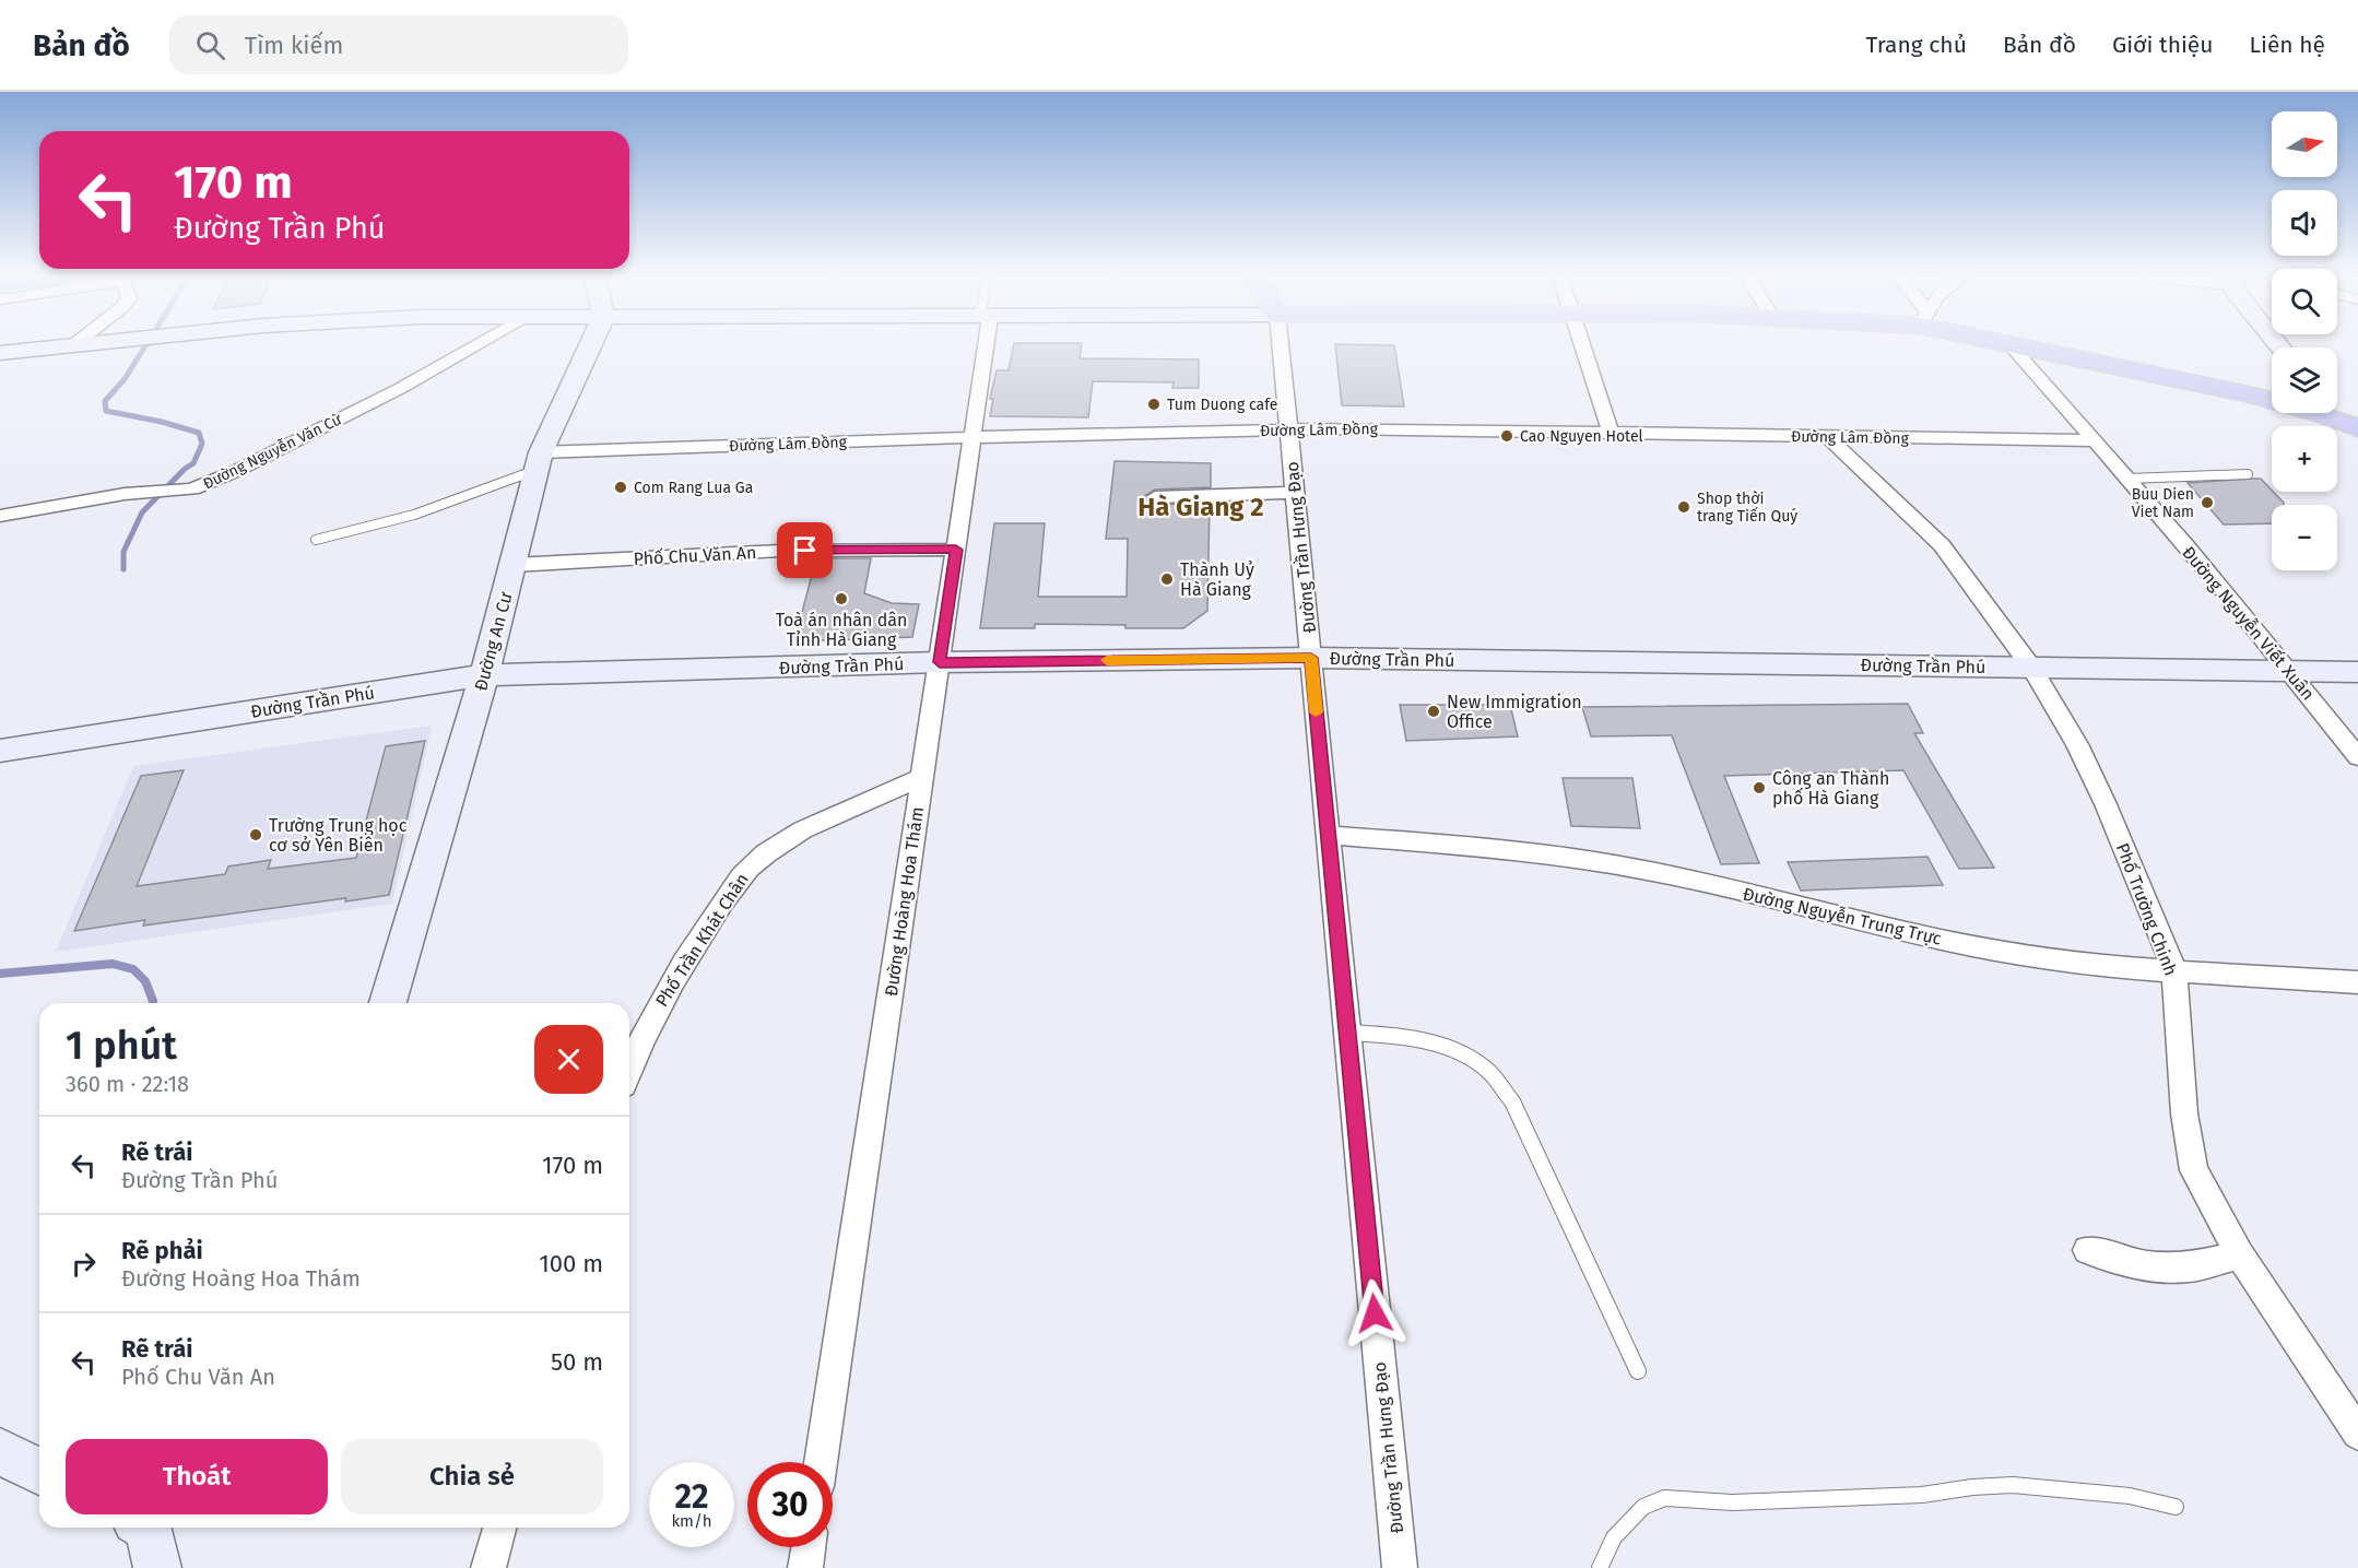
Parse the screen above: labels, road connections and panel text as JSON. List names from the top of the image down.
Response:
{
  "streets": {
    "main road": ["Đường An Cư", "Đường Trần Phú"],
    "street": [
      "Đường Lâm Đồng",
      "Đường Nguyễn Văn Cừ",
      "Đường Trần Hưng Đạo",
      "Phố Chu Văn An",
      "Đường Nguyễn Viết Xuân",
      "Đường Hoàng Hoa Thám",
      "Phố Trường Chinh",
      "Đường Nguyễn Trung Trực",
      "Phố Trần Khát Chân"
    ]
  },
  "crossings": [
    ["Đường Lâm Đồng", "Đường Trần Hưng Đạo"],
    ["Đường Lâm Đồng", "Đường Nguyễn Viết Xuân"],
    ["Đường Lâm Đồng", "Đường An Cư"],
    ["Đường Lâm Đồng", "Đường Hoàng Hoa Thám"],
    ["Đường Lâm Đồng", "Phố Trường Chinh"],
    ["Đường Trần Hưng Đạo", "Đường Trần Phú"],
    ["Đường Trần Hưng Đạo", "Đường Nguyễn Trung Trực"],
    ["Phố Chu Văn An", "Đường An Cư"],
    ["Phố Chu Văn An", "Đường Hoàng Hoa Thám"],
    ["Đường Nguyễn Viết Xuân", "Đường Trần Phú"],
    ["Đường An Cư", "Đường Trần Phú"],
    ["Đường Trần Phú", "Đường Hoàng Hoa Thám"],
    ["Đường Trần Phú", "Phố Trường Chinh"],
    ["Đường Hoàng Hoa Thám", "Phố Trần Khát Chân"],
    ["Phố Trường Chinh", "Đường Nguyễn Trung Trực"]
  ],
  "districts": ["Hà Giang 2"],
  "places": [
    "Tum Duong cafe",
    "Cao Nguyen Hotel",
    "Com Rang Lua Ga",
    "Buu Dien Viet Nam",
    "Shop thời trang Tiến Quý",
    "Thành Uỷ Hà Giang",
    "Toà án nhân dân Tỉnh Hà Giang",
    "New Immigration Office",
    "Công an Thành phố Hà Giang",
    "Trường Trung học cơ sở Yên Biên"
  ],
  "north": "right",
  "page": {
    "header": "Bản đồ",
    "search": "Tìm kiếm",
    "nav": [
      "Trang chủ",
      "Bản đồ",
      "Giới thiệu",
      "Liên hệ"
    ],
    "map_buttons": ["+", "−"],
    "turn": ["170 m", "Đường Trần Phú"],
    "heading": ["1 phút", "360 m · 22:18"],
    "list": [
      {
        "name": "Rẽ trái",
        "note": "Đường Trần Phú",
        "value": "170 m"
      },
      {
        "name": "Rẽ phải",
        "note": "Đường Hoàng Hoa Thám",
        "value": "100 m"
      },
      {
        "name": "Rẽ trái",
        "note": "Phố Chu Văn An",
        "value": "50 m"
      }
    ],
    "buttons": ["Thoát", "Chia sẻ"],
    "speed": "22 km/h",
    "limit": "30"
  }
}
